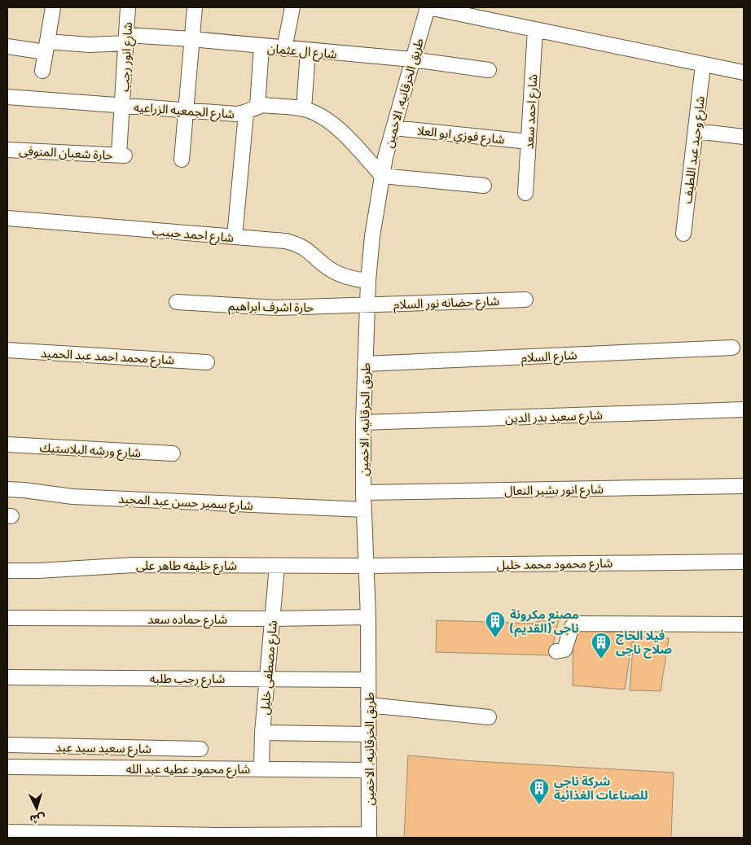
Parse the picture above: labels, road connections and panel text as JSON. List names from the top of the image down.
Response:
{
  "streets": {
    "street": [
      "شارع ال عثمان",
      "شارع انور رجب",
      "طريق الخرقانيه, الاخمين",
      "شارع الجمعيه الزراعيه",
      "شارع احمد سعد",
      "شارع فوزي ابو العلا",
      "شارع وحيد عبد اللطيف",
      "حارة شعبان المنوفى",
      "شارع احمد حبيب",
      "شارع حضانه نور السلام",
      "حارة اشرف ابراهيم",
      "شارع محمد احمد عبد الحميد",
      "شارع السلام",
      "شارع سعيد بدر الدين",
      "شارع ورشه البلاستيك",
      "شارع انور بشير النعال",
      "شارع سمير حسن عبد المجيد",
      "شارع محمود محمد خليل",
      "شارع خليفه طاهر على",
      "شارع حماده سعد",
      "شارع مصطفى خليل",
      "شارع رجب طلبه",
      "شارع سعيد سيد عيد",
      "شارع محمود عطيه عبد الله"
    ]
  },
  "crossings": [
    ["شارع ال عثمان", "شارع انور رجب"],
    ["شارع ال عثمان", "طريق الخرقانيه, الاخمين"],
    ["شارع انور رجب", "شارع الجمعيه الزراعيه"],
    ["شارع انور رجب", "حارة شعبان المنوفى"],
    ["طريق الخرقانيه, الاخمين", "شارع الجمعيه الزراعيه"],
    ["طريق الخرقانيه, الاخمين", "شارع احمد سعد"],
    ["طريق الخرقانيه, الاخمين", "شارع فوزي ابو العلا"],
    ["طريق الخرقانيه, الاخمين", "شارع وحيد عبد اللطيف"],
    ["طريق الخرقانيه, الاخمين", "شارع احمد حبيب"],
    ["طريق الخرقانيه, الاخمين", "شارع حضانه نور السلام"],
    ["طريق الخرقانيه, الاخمين", "حارة اشرف ابراهيم"],
    ["طريق الخرقانيه, الاخمين", "شارع السلام"],
    ["طريق الخرقانيه, الاخمين", "شارع سعيد بدر الدين"],
    ["طريق الخرقانيه, الاخمين", "شارع انور بشير النعال"],
    ["طريق الخرقانيه, الاخمين", "شارع سمير حسن عبد المجيد"],
    ["طريق الخرقانيه, الاخمين", "شارع محمود محمد خليل"],
    ["طريق الخرقانيه, الاخمين", "شارع خليفه طاهر على"],
    ["طريق الخرقانيه, الاخمين", "شارع حماده سعد"],
    ["طريق الخرقانيه, الاخمين", "شارع رجب طلبه"],
    ["طريق الخرقانيه, الاخمين", "شارع محمود عطيه عبد الله"],
    ["شارع احمد سعد", "شارع فوزي ابو العلا"],
    ["شارع حضانه نور السلام", "حارة اشرف ابراهيم"],
    ["شارع محمود محمد خليل", "شارع خليفه طاهر على"],
    ["شارع خليفه طاهر على", "شارع مصطفى خليل"],
    ["شارع حماده سعد", "شارع مصطفى خليل"],
    ["شارع مصطفى خليل", "شارع رجب طلبه"],
    ["شارع مصطفى خليل", "شارع محمود عطيه عبد الله"]
  ],
  "places": {
    "building": ["مصنع مكرونة ناجى (القديم)", "فيلا الحاج صلاح ناجى", "شركة ناجى للصناعات الغذائية"]
  },
  "north": "bottom"
}
